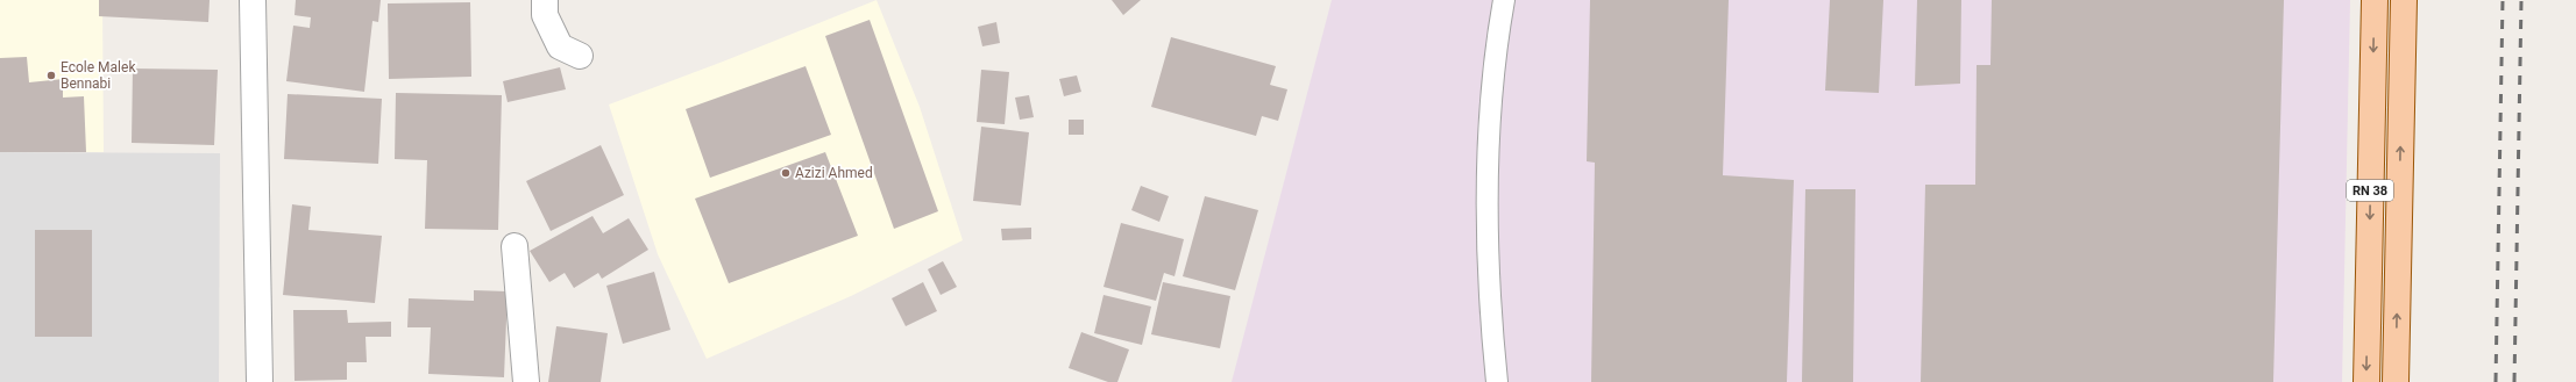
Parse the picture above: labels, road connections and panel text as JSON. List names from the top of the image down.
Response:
{
  "streets": {
    "main road": ["RN 38"]
  },
  "places": ["Ecole Malek Bennabi", "Azizi Ahmed"]
}
